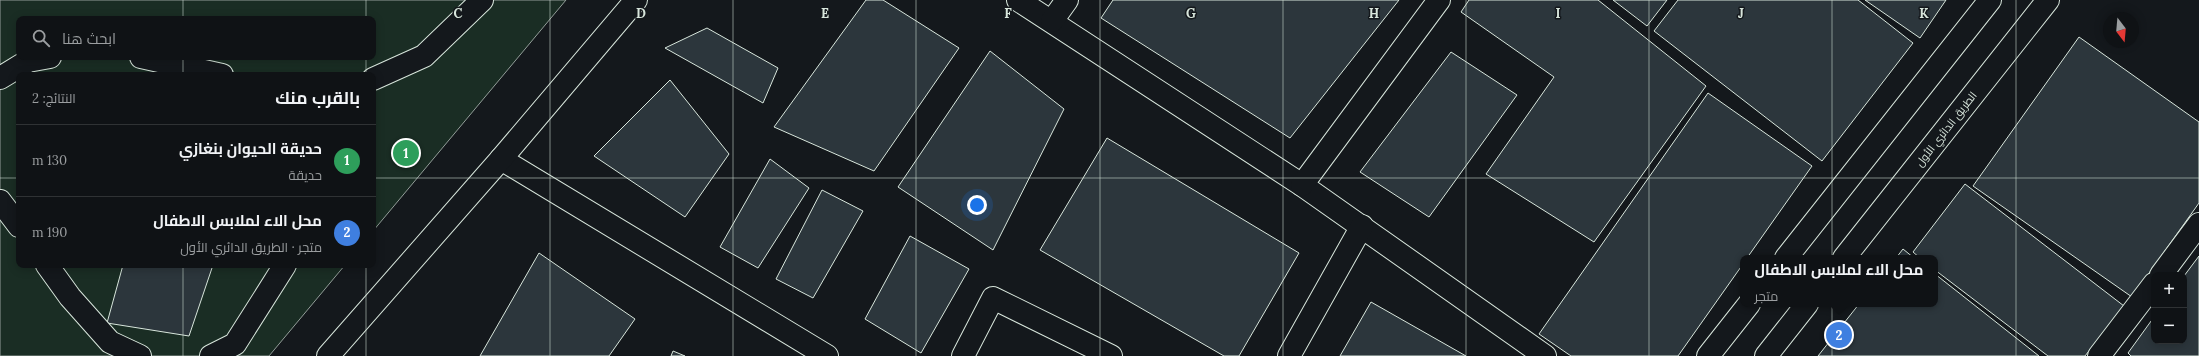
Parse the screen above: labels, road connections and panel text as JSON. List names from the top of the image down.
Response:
{
  "streets": {
    "street": ["الطريق الدائري الأول"]
  },
  "north": "bottom",
  "page": {
    "search": "ابحث هنا",
    "heading": ["بالقرب منك", "النتائج: 2"],
    "list": [
      {
        "mark": "1",
        "name": "حديقة الحيوان بنغازي",
        "note": "حديقة",
        "value": "130 m"
      },
      {
        "mark": "2",
        "name": "محل الاء لملابس الاطفال",
        "note": "متجر · الطريق الدائري الأول",
        "value": "190 m"
      }
    ],
    "pins": ["1", "2"],
    "popup": ["محل الاء لملابس الاطفال", "متجر"],
    "map_buttons": ["+", "−"]
  },
  "grid": {
    "columns": [
      "C",
      "D",
      "E",
      "F",
      "G",
      "H",
      "I",
      "J",
      "K"
    ]
  }
}
